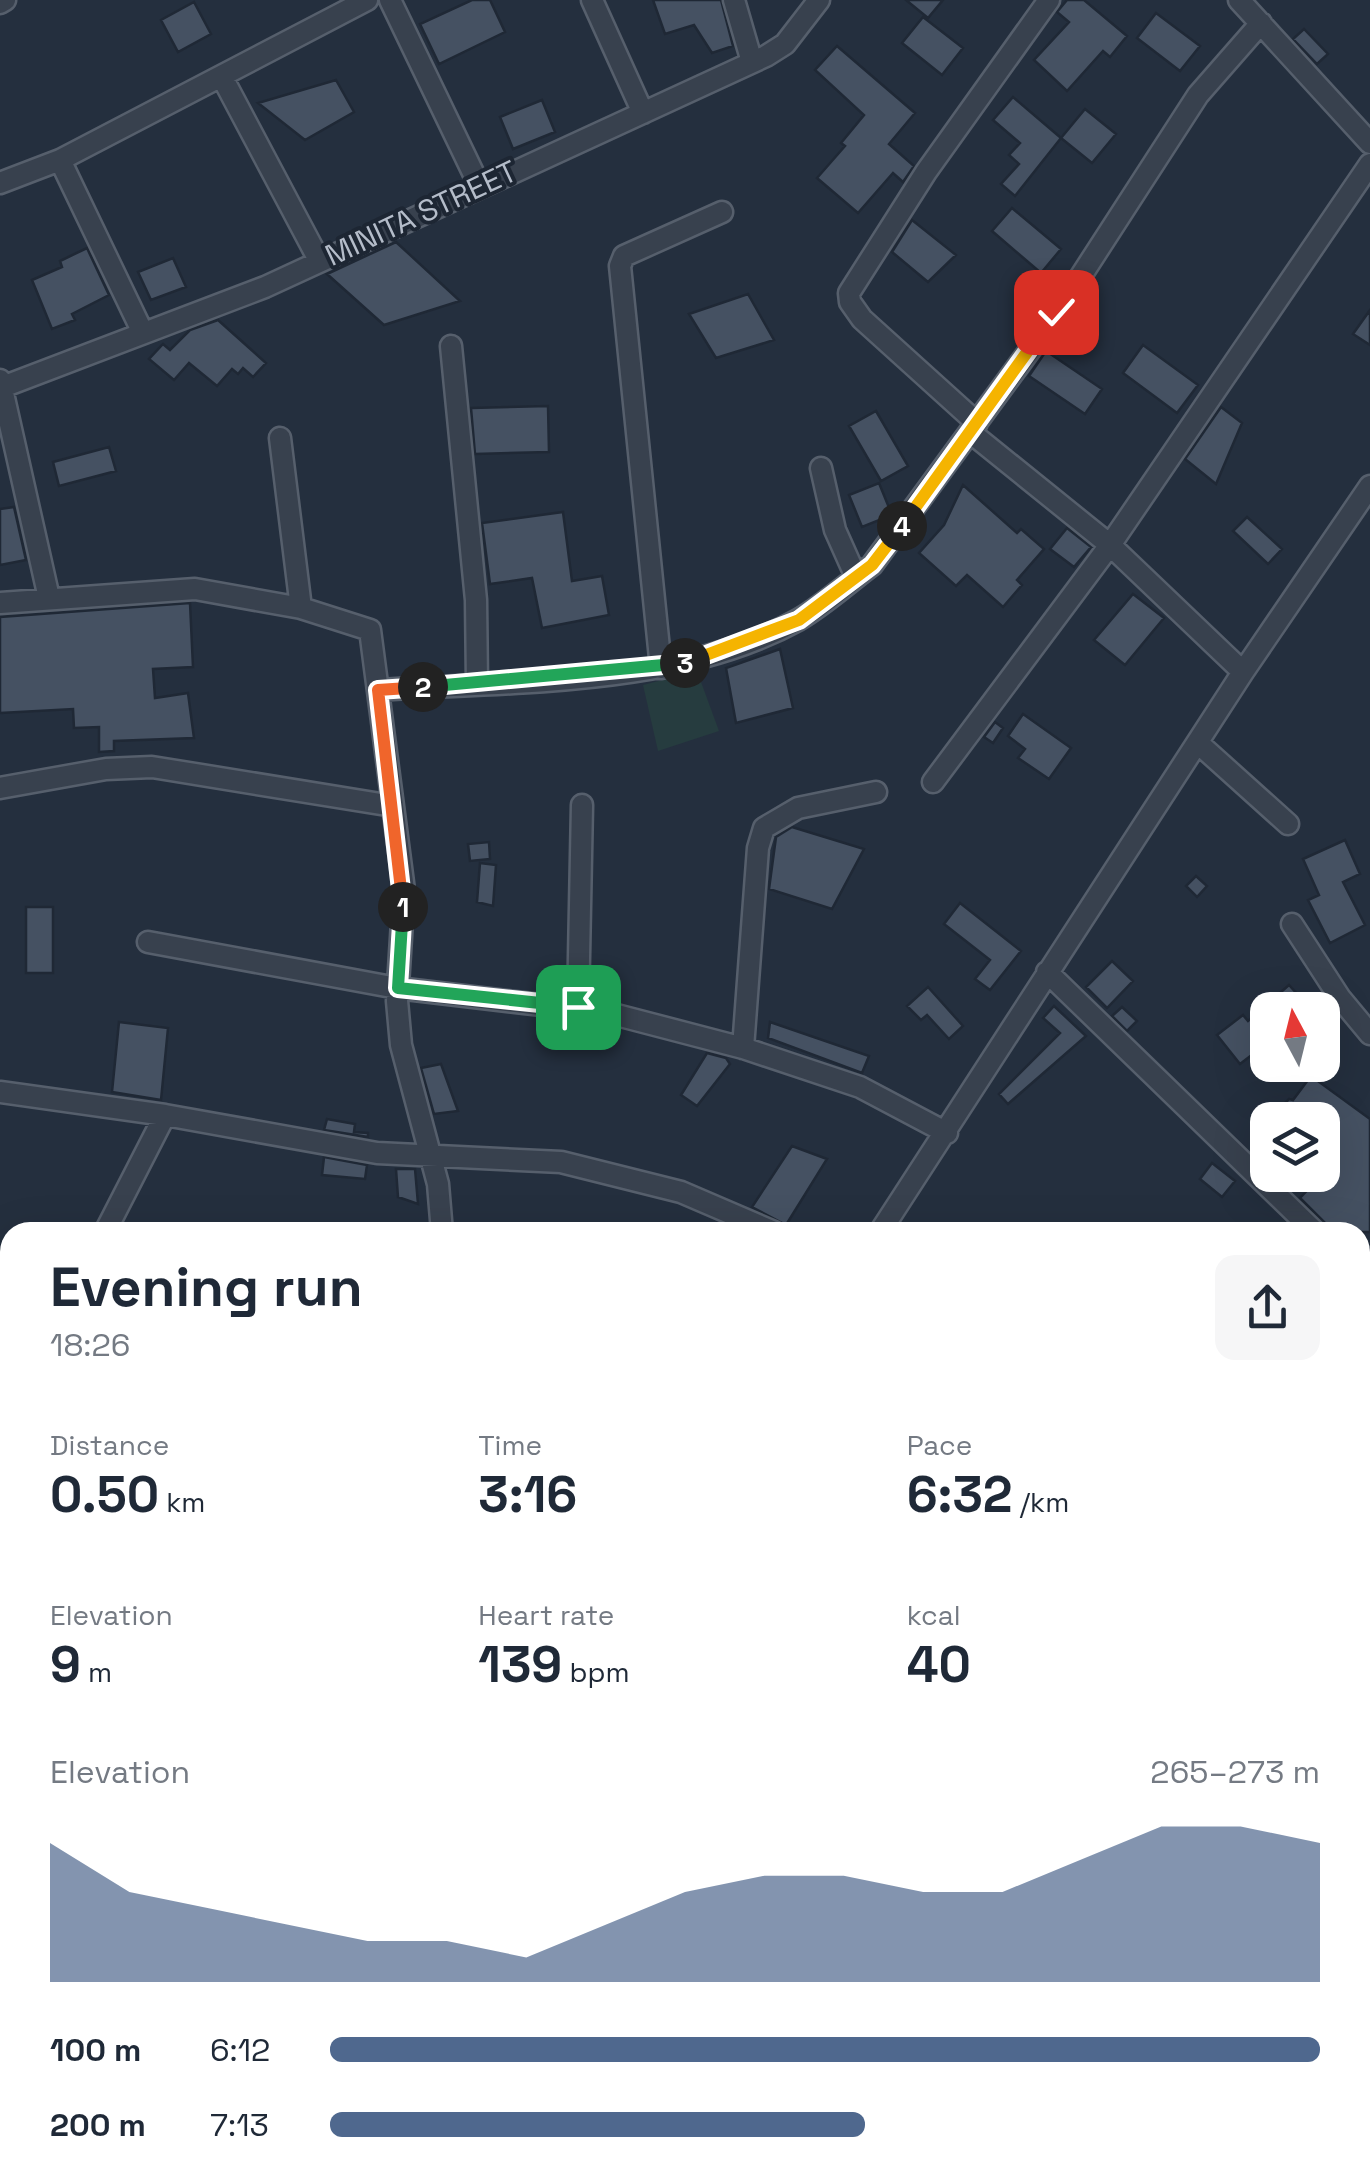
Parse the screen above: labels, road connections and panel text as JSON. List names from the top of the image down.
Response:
{
  "streets": {
    "street": ["MINITA STREET"]
  },
  "north": "top",
  "page": {
    "pins": [
      "4",
      "3",
      "2",
      "1"
    ],
    "heading": ["Evening run", "18:26"],
    "stats": [
      ["Distance", "0.50 km"],
      ["Time", "3:16"],
      ["Pace", "6:32 /km"],
      ["Elevation", "9 m"],
      ["Heart rate", "139 bpm"],
      ["kcal", "40"]
    ],
    "chart": ["Elevation", "265–273 m"],
    "list": [
      {
        "name": "100 m",
        "note": "6:12"
      },
      {
        "name": "200 m",
        "note": "7:13"
      }
    ]
  }
}
